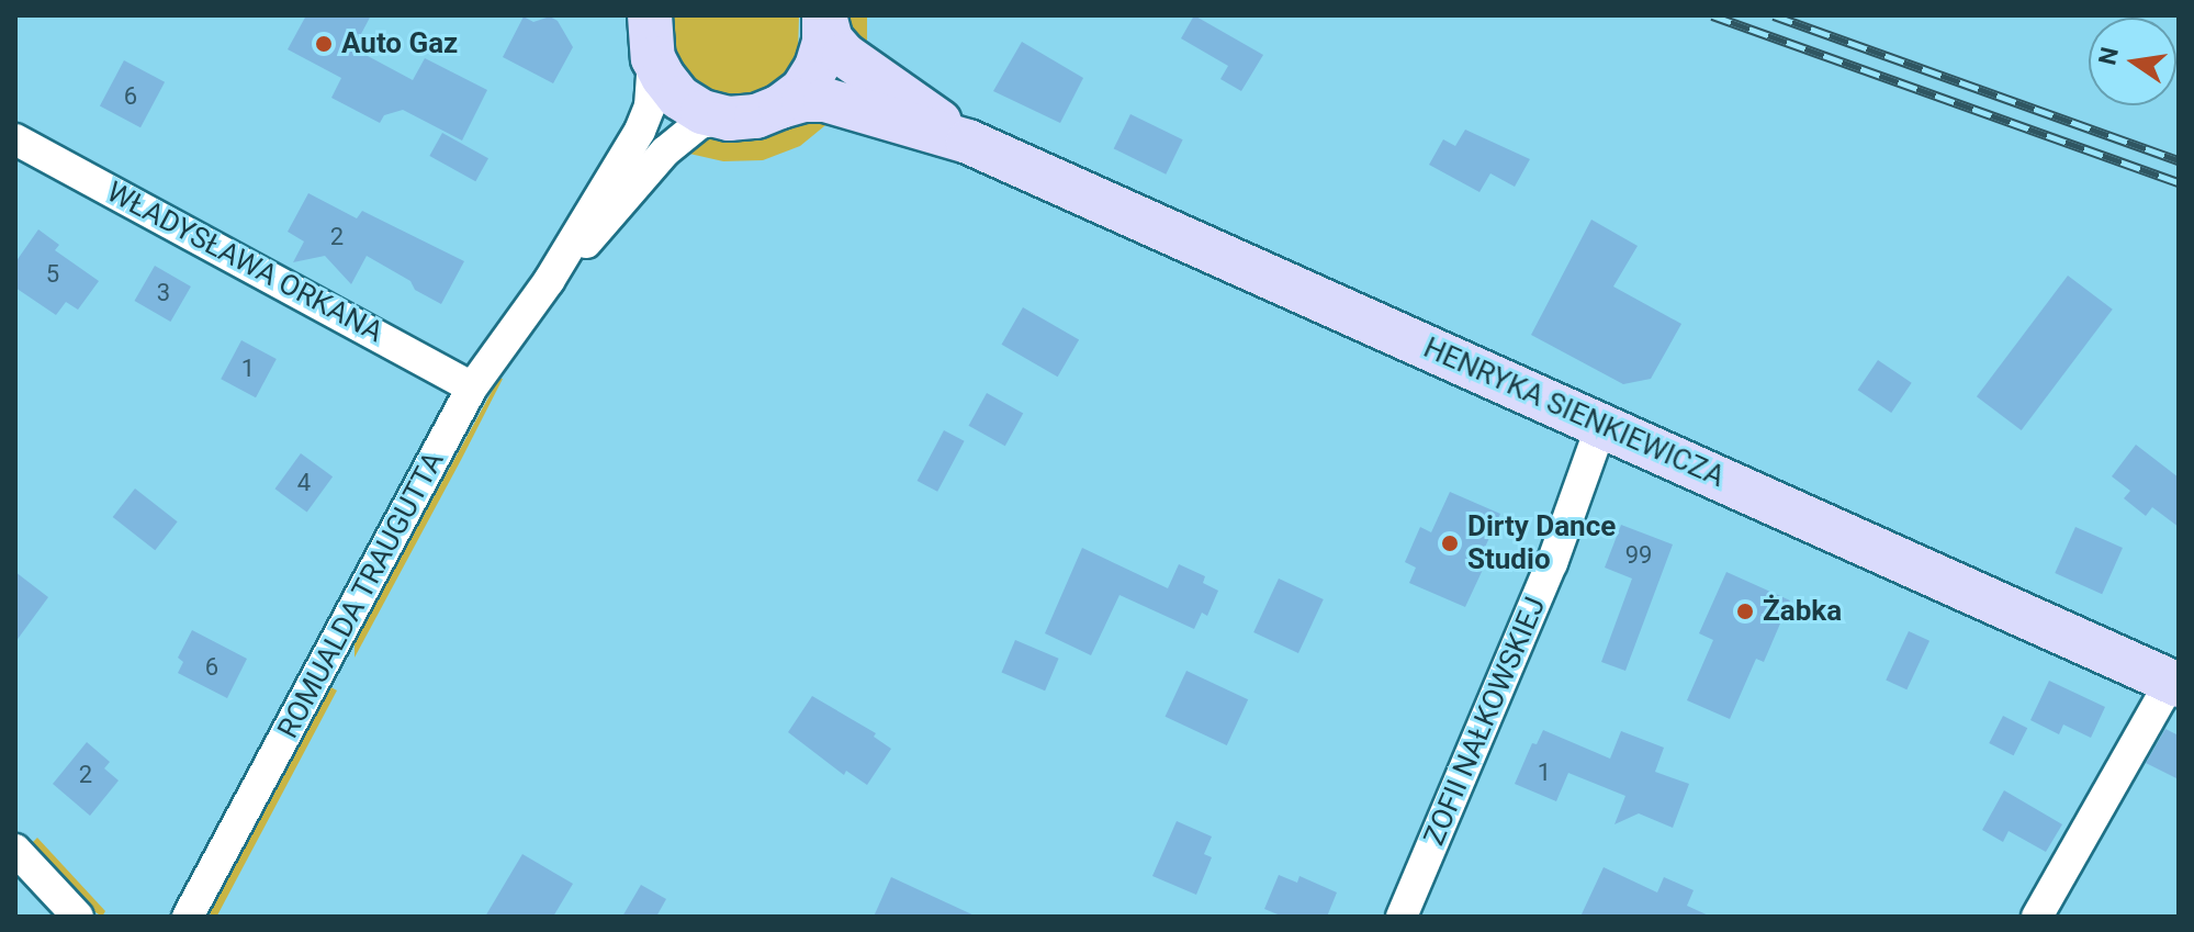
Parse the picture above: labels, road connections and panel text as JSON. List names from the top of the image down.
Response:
{
  "streets": {
    "street": [
      "WŁADYSŁAWA ORKANA",
      "HENRYKA SIENKIEWICZA",
      "ROMUALDA TRAUGUTTA",
      "ZOFII NAŁKOWSKIEJ"
    ]
  },
  "crossings": [
    ["WŁADYSŁAWA ORKANA", "ROMUALDA TRAUGUTTA"],
    ["HENRYKA SIENKIEWICZA", "ROMUALDA TRAUGUTTA"],
    ["HENRYKA SIENKIEWICZA", "ZOFII NAŁKOWSKIEJ"]
  ],
  "places": ["Auto Gaz", "Dirty Dance Studio", "Żabka"],
  "house_numbers": [
    "6",
    "2",
    "5",
    "3",
    "1",
    "4",
    "99",
    "6",
    "1",
    "2"
  ],
  "north": "left"
}
